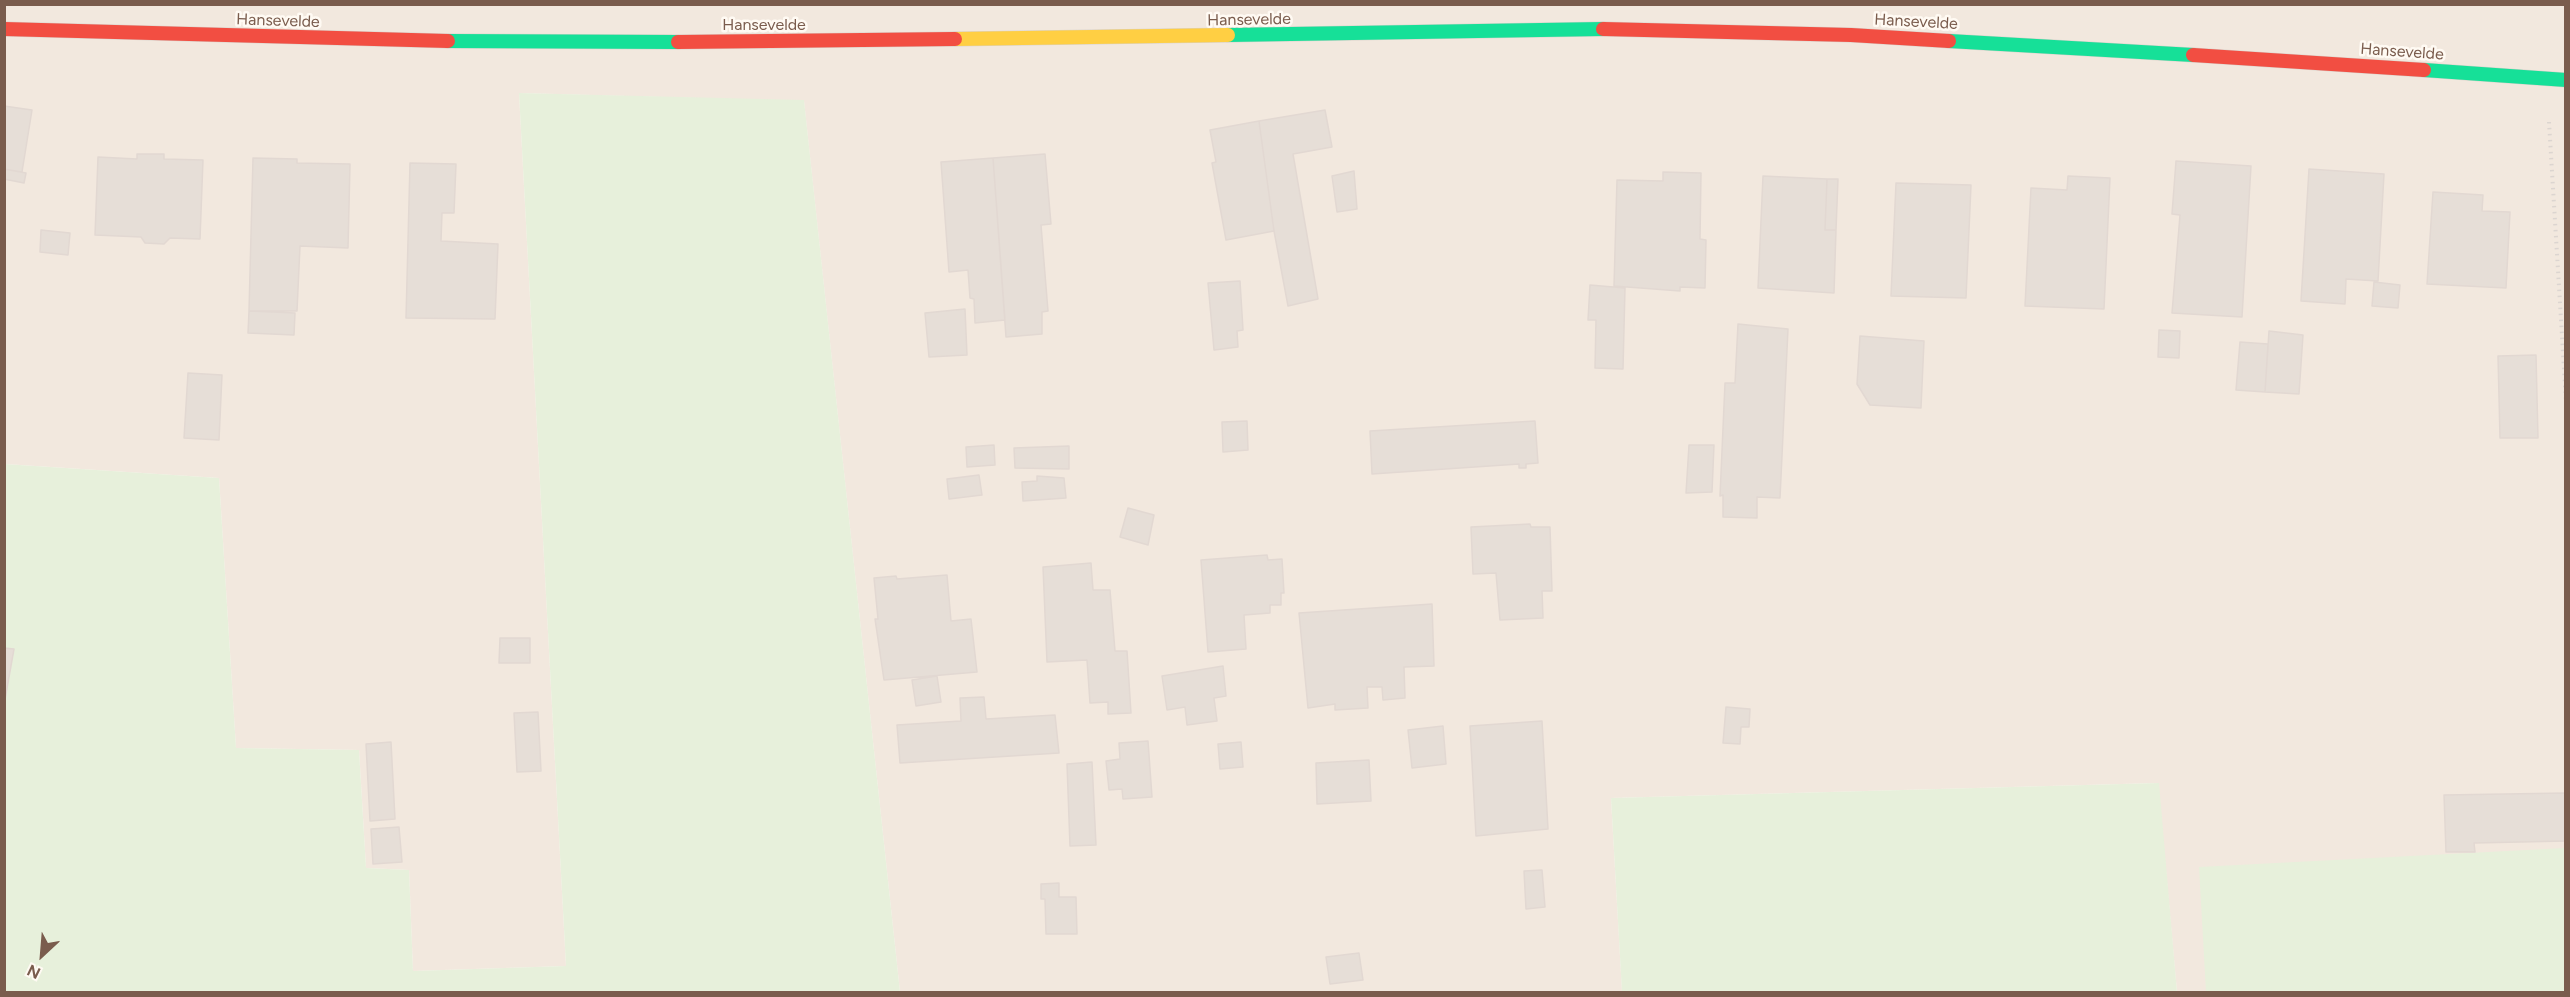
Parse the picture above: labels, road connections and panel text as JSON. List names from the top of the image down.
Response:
{
  "streets": {
    "street": ["Hansevelde"]
  },
  "north": "bottom left"
}
